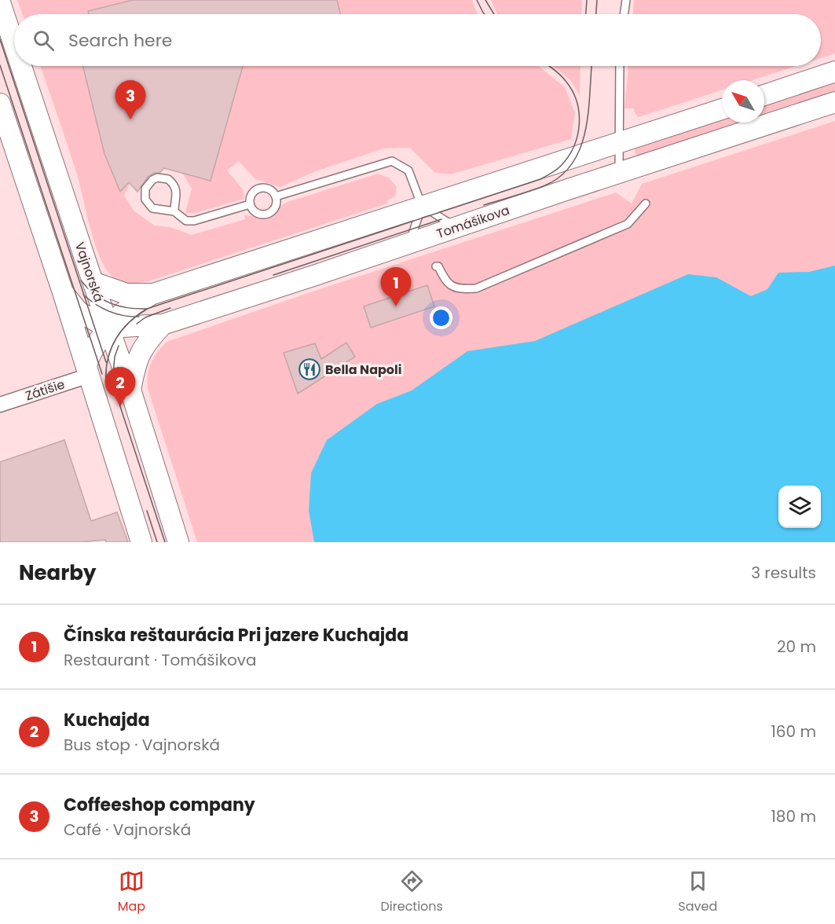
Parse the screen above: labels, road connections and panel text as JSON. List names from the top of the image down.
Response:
{
  "streets": {
    "main road": ["Tomášikova", "Vajnorská"],
    "street": ["Zátišie"]
  },
  "crossings": [
    ["Tomášikova", "Vajnorská"]
  ],
  "places": {
    "restaurant": ["Bella Napoli"]
  },
  "north": "top left",
  "page": {
    "search": "Search here",
    "pins": ["3", "1", "2"],
    "heading": ["Nearby", "3 results"],
    "list": [
      {
        "mark": "1",
        "name": "Čínska reštaurácia Pri jazere Kuchajda",
        "note": "Restaurant · Tomášikova",
        "value": "20 m"
      },
      {
        "mark": "2",
        "name": "Kuchajda",
        "note": "Bus stop · Vajnorská",
        "value": "160 m"
      },
      {
        "mark": "3",
        "name": "Coffeeshop company",
        "note": "Café · Vajnorská",
        "value": "180 m"
      }
    ],
    "nav": ["Map", "Directions", "Saved"]
  }
}
